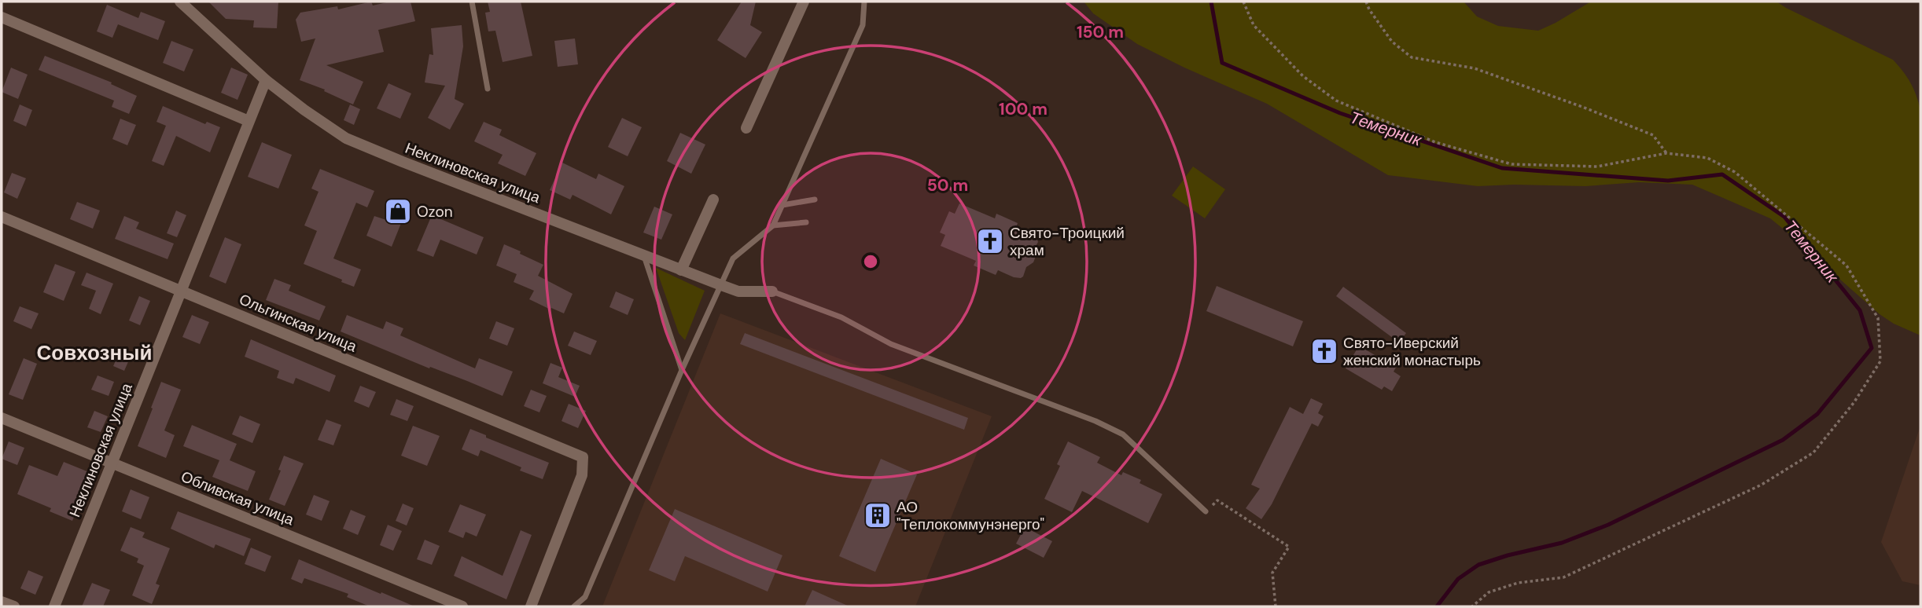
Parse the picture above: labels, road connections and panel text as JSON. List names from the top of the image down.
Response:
{
  "streets": {
    "street": ["Неклиновская улица", "Ольгинская улица", "Обливская улица"]
  },
  "crossings": [
    ["Неклиновская улица", "Ольгинская улица"],
    ["Неклиновская улица", "Обливская улица"]
  ],
  "districts": ["Совхозный"],
  "water": ["Темерник"],
  "places": {
    "shop": ["Ozon"],
    "church": ["Свято-Троицкий храм", "Свято-Иверский женский монастырь"],
    "building": ["АО \"Теплокоммунэнерго\""]
  },
  "rings": ["150 m", "100 m", "50 m"]
}
